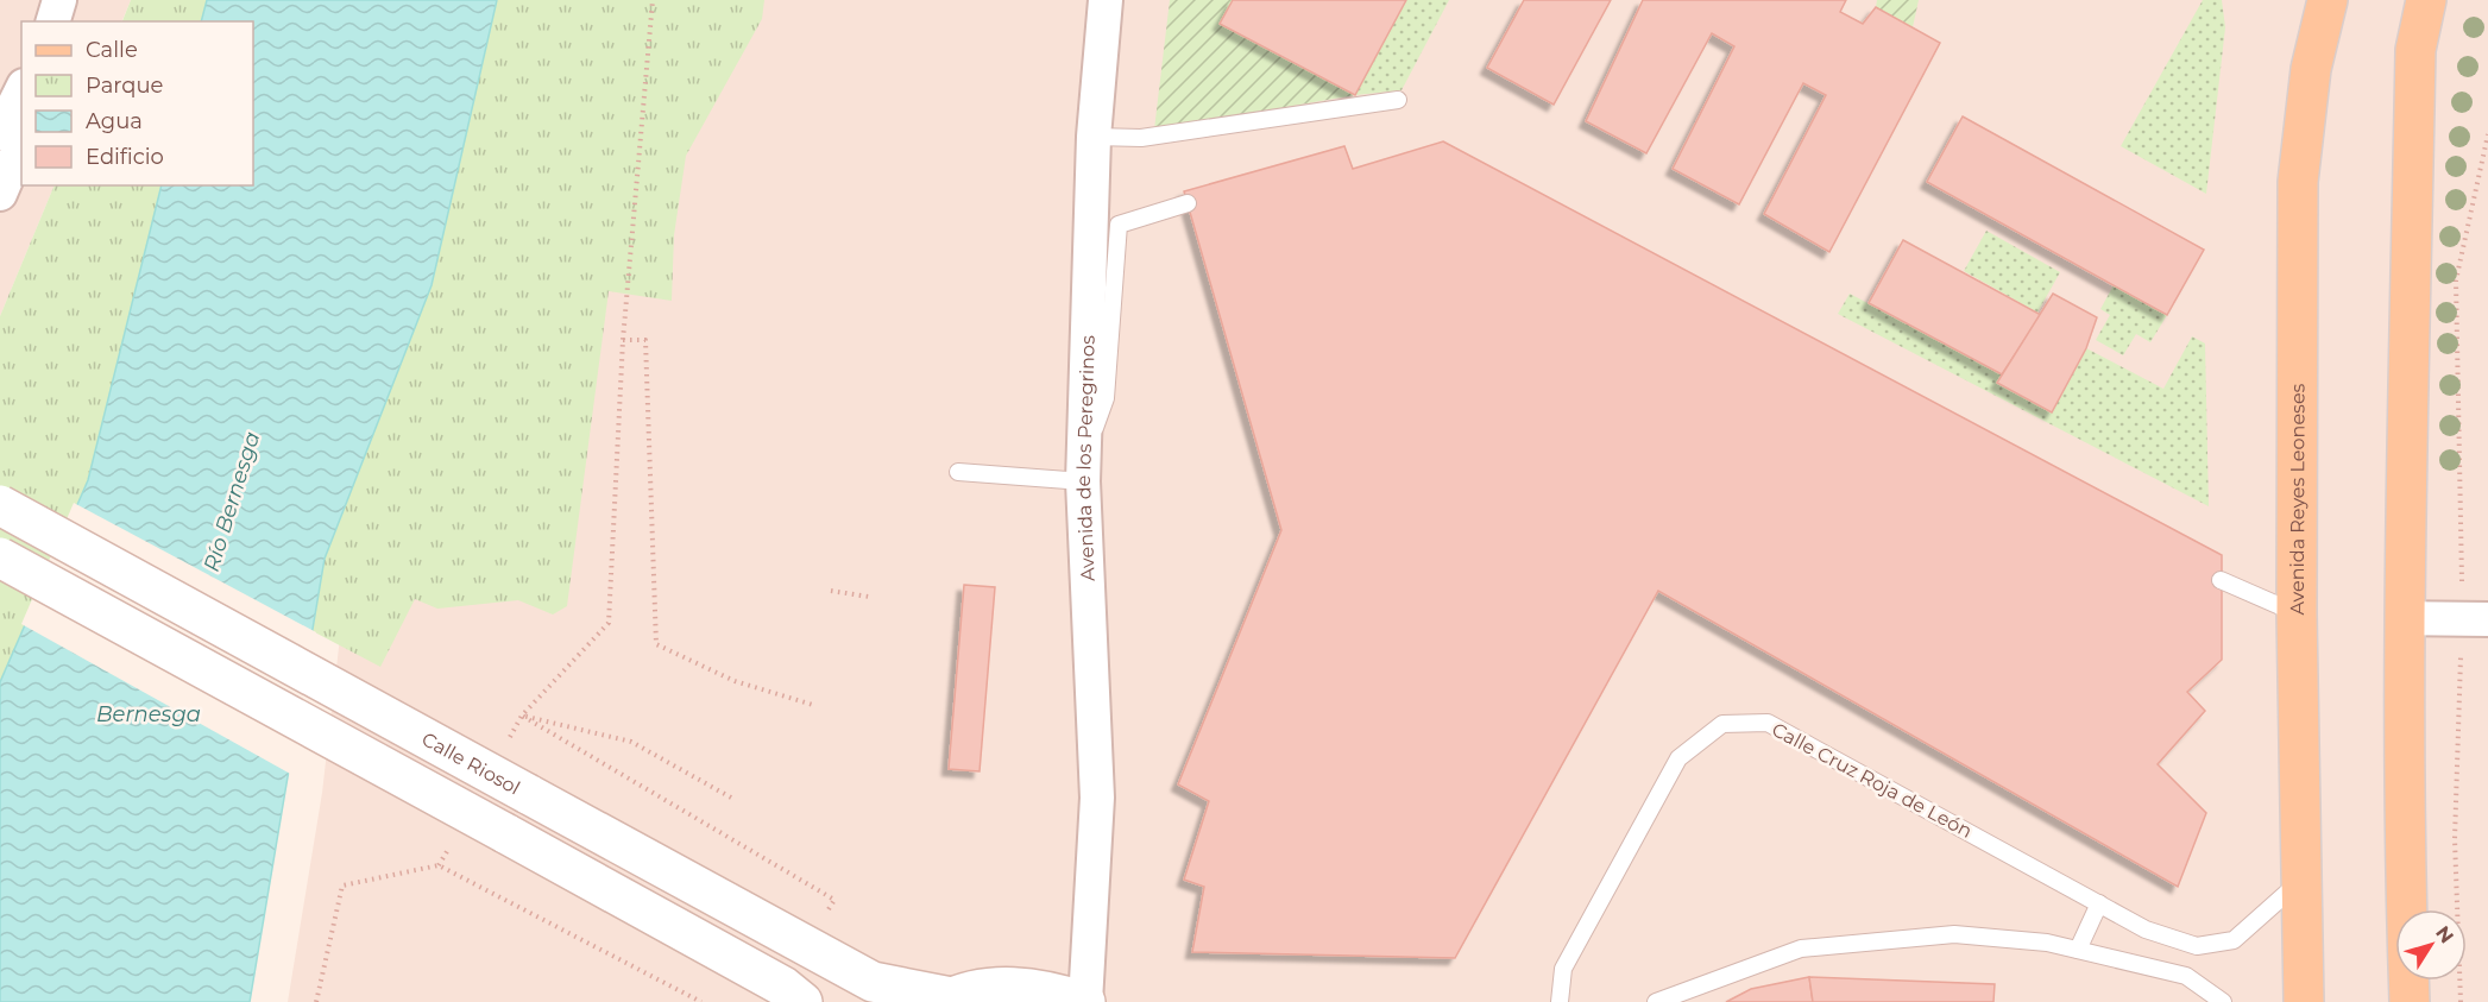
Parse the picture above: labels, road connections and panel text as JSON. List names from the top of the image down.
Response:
{
  "streets": {
    "main road": ["Avenida Reyes Leoneses", "Calle Riosol"],
    "street": ["Avenida de los Peregrinos"],
    "lane": ["Calle Cruz Roja de León"]
  },
  "crossings": [
    ["Avenida Reyes Leoneses", "Calle Cruz Roja de León"]
  ],
  "water": ["Río Bernesga", "Bernesga"],
  "legend": [
    "Calle",
    "Parque",
    "Agua",
    "Edificio"
  ],
  "north": "top right"
}
